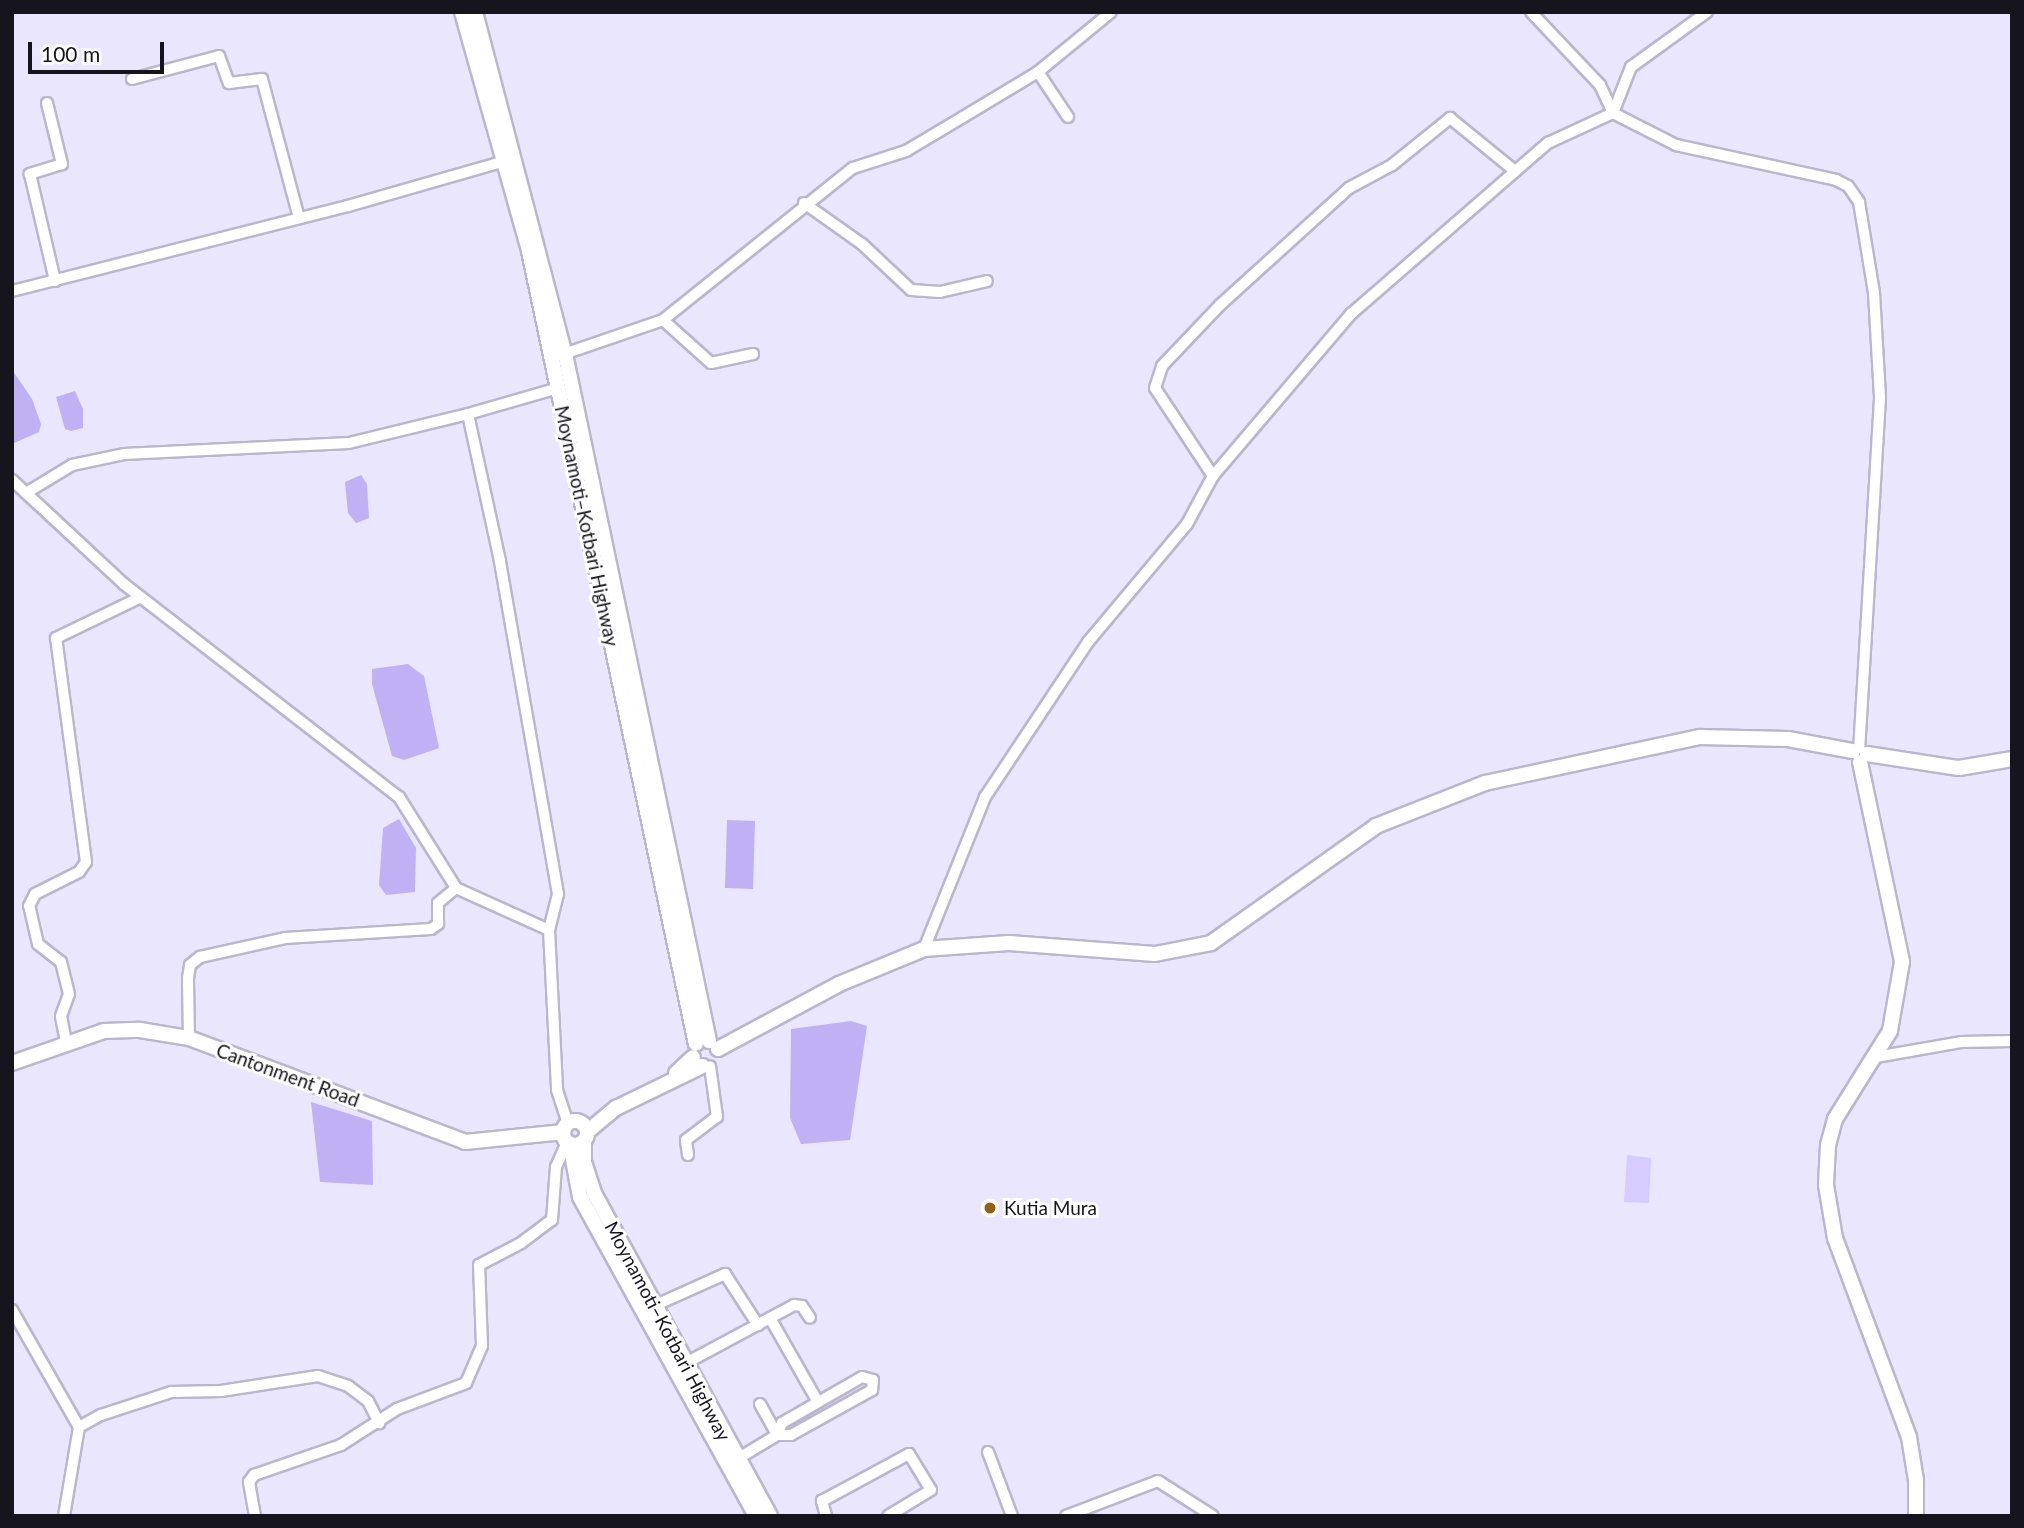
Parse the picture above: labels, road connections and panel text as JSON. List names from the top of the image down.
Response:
{
  "streets": {
    "main road": ["Moynamoti–Kotbari Highway", "Cantonment Road"]
  },
  "crossings": [
    ["Moynamoti–Kotbari Highway", "Cantonment Road"]
  ],
  "places": ["Kutia Mura"],
  "scale_bar": "100 m"
}
